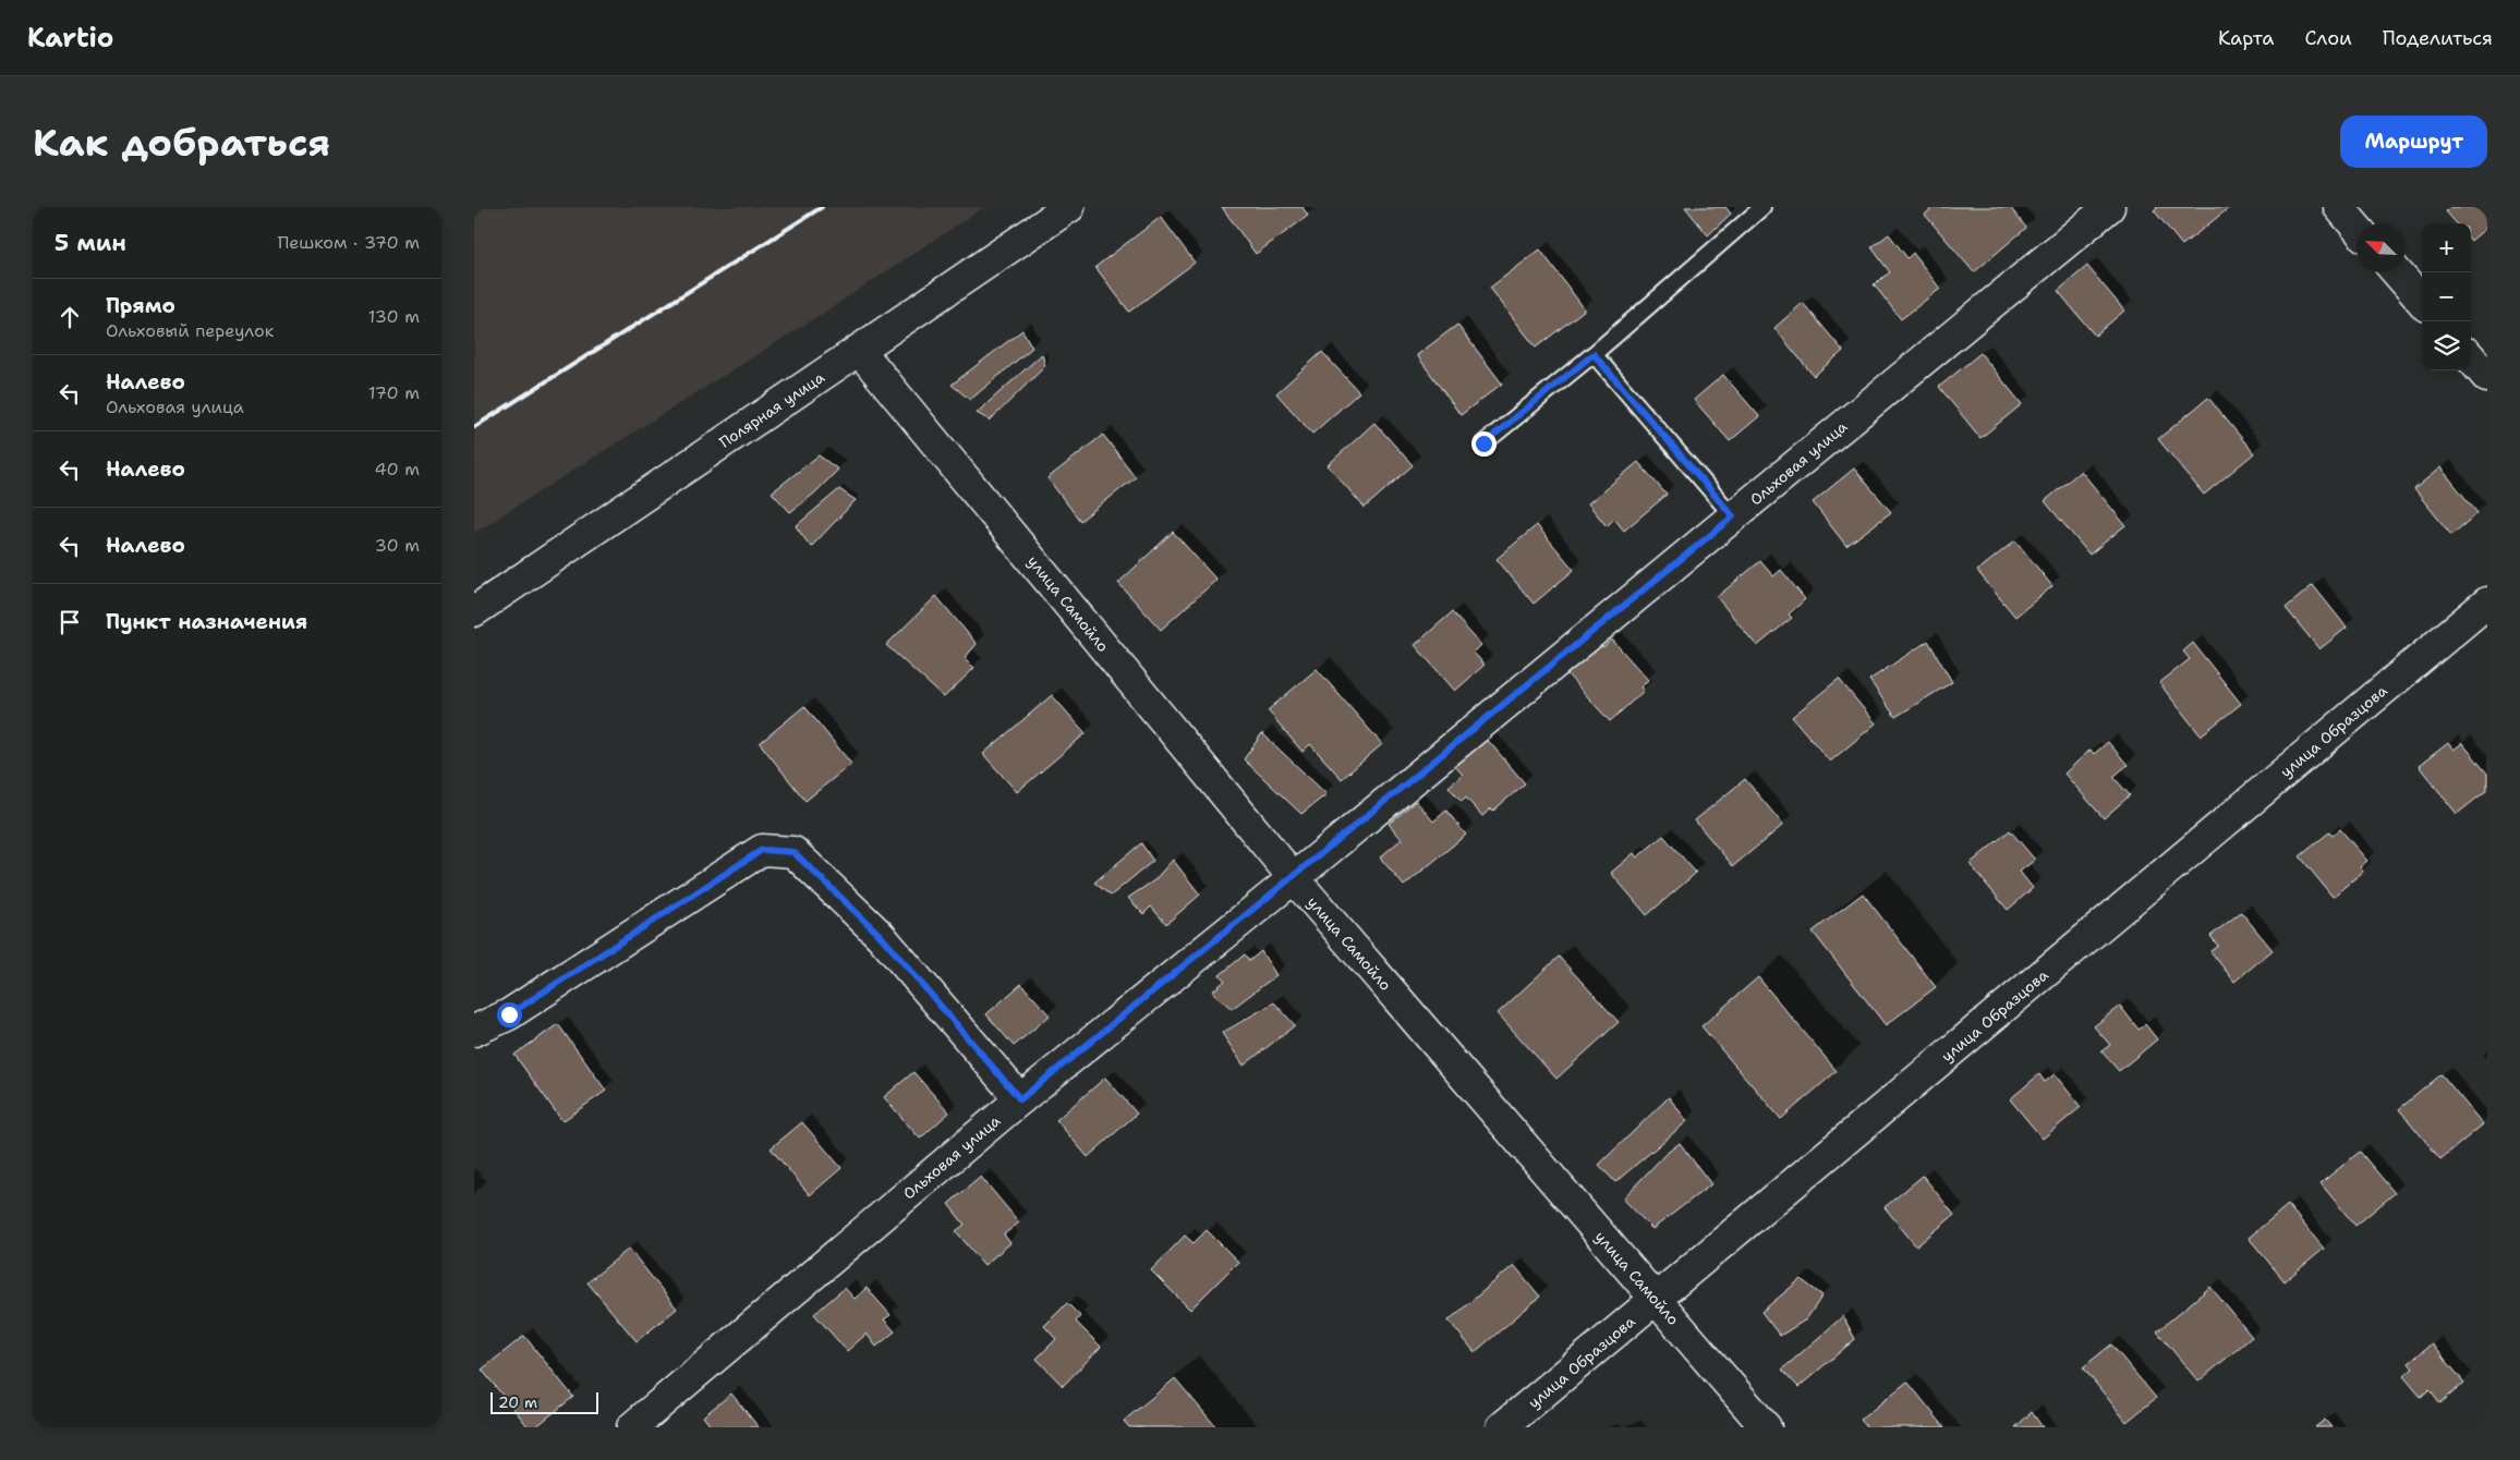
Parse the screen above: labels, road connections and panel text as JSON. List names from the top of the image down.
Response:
{
  "streets": {
    "street": [
      "Полярная улица",
      "Ольховая улица",
      "улица Самойло",
      "улица Образцова"
    ]
  },
  "crossings": [
    ["Полярная улица", "улица Самойло"],
    ["Ольховая улица", "улица Самойло"],
    ["улица Самойло", "улица Образцова"]
  ],
  "scale_bar": "20 m",
  "north": "top left",
  "page": {
    "header": "Kartio",
    "nav": ["Карта", "Слои", "Поделиться"],
    "buttons": "Маршрут",
    "title": "Как добраться",
    "heading": ["5 мин", "Пешком · 370 m"],
    "map_buttons": ["+", "−"],
    "list": [
      ["Прямо", "Ольховый переулок", "130 m"],
      ["Налево", "Ольховая улица", "170 m"],
      ["Налево", "40 m"],
      ["Налево", "30 m"],
      "Пункт назначения"
    ],
    "scale": "20 m"
  }
}
